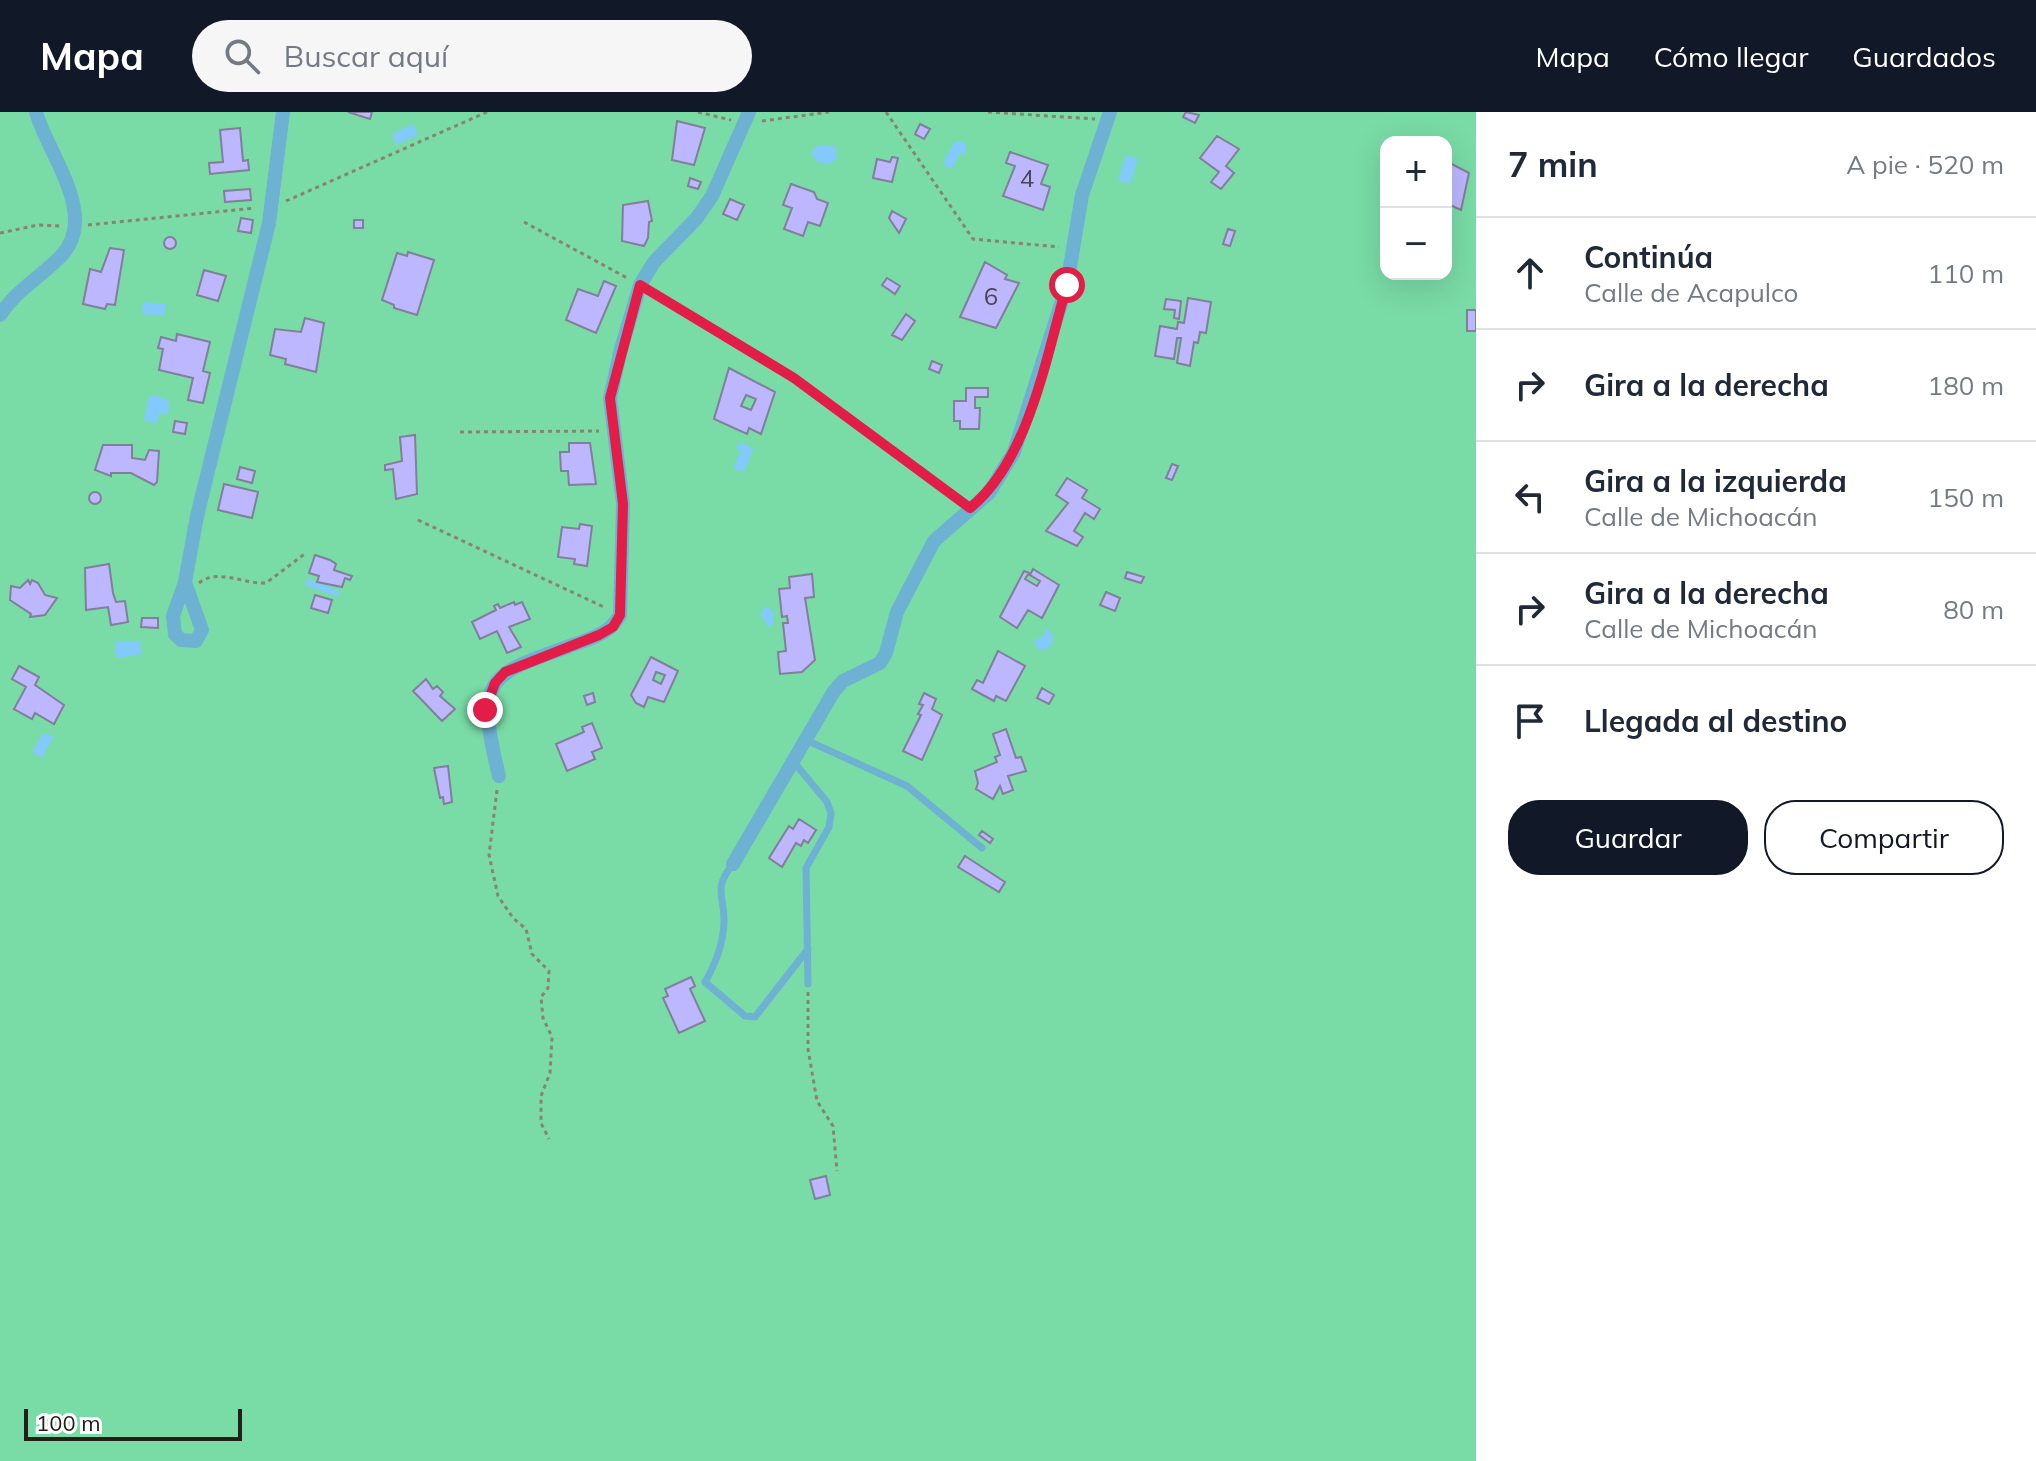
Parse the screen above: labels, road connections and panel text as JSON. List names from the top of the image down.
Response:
{
  "house_numbers": ["4", "6"],
  "scale_bar": "100 m",
  "page": {
    "header": "Mapa",
    "search": "Buscar aquí",
    "nav": ["Mapa", "Cómo llegar", "Guardados"],
    "heading": ["7 min", "A pie · 520 m"],
    "map_buttons": ["+", "−"],
    "list": [
      ["Continúa", "Calle de Acapulco", "110 m"],
      ["Gira a la derecha", "180 m"],
      ["Gira a la izquierda", "Calle de Michoacán", "150 m"],
      ["Gira a la derecha", "Calle de Michoacán", "80 m"],
      "Llegada al destino"
    ],
    "buttons": ["Guardar", "Compartir"],
    "scale": "100 m"
  }
}
